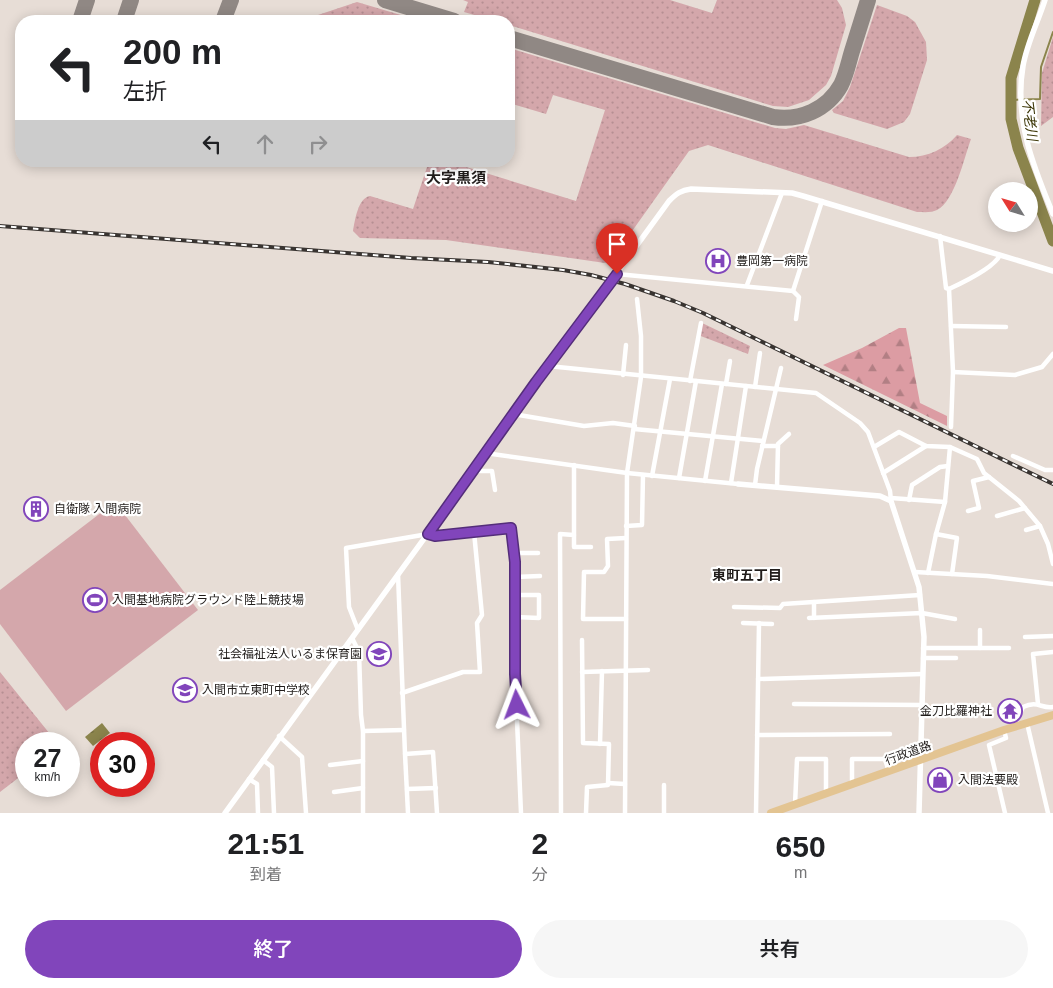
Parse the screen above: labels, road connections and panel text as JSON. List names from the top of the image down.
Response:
{
  "streets": {
    "highway": ["行政道路"]
  },
  "districts": ["大字黒須", "東町五丁目"],
  "water": ["不老川"],
  "places": {
    "hospital": ["豊岡第一病院"],
    "building": ["自衛隊 入間病院"],
    "sports": ["入間基地病院グラウンド陸上競技場"],
    "school or university": ["社会福祉法人いるま保育園", "入間市立東町中学校"],
    "temple": ["金刀比羅神社"],
    "shop": ["入間法要殿"]
  },
  "north": "top left",
  "page": {
    "turn": ["200 m", "左折"],
    "speed": "27 km/h",
    "limit": "30",
    "eta": [
      "21:51",
      "到着",
      "2",
      "分",
      "650",
      "m"
    ],
    "buttons": ["終了", "共有"]
  }
}
